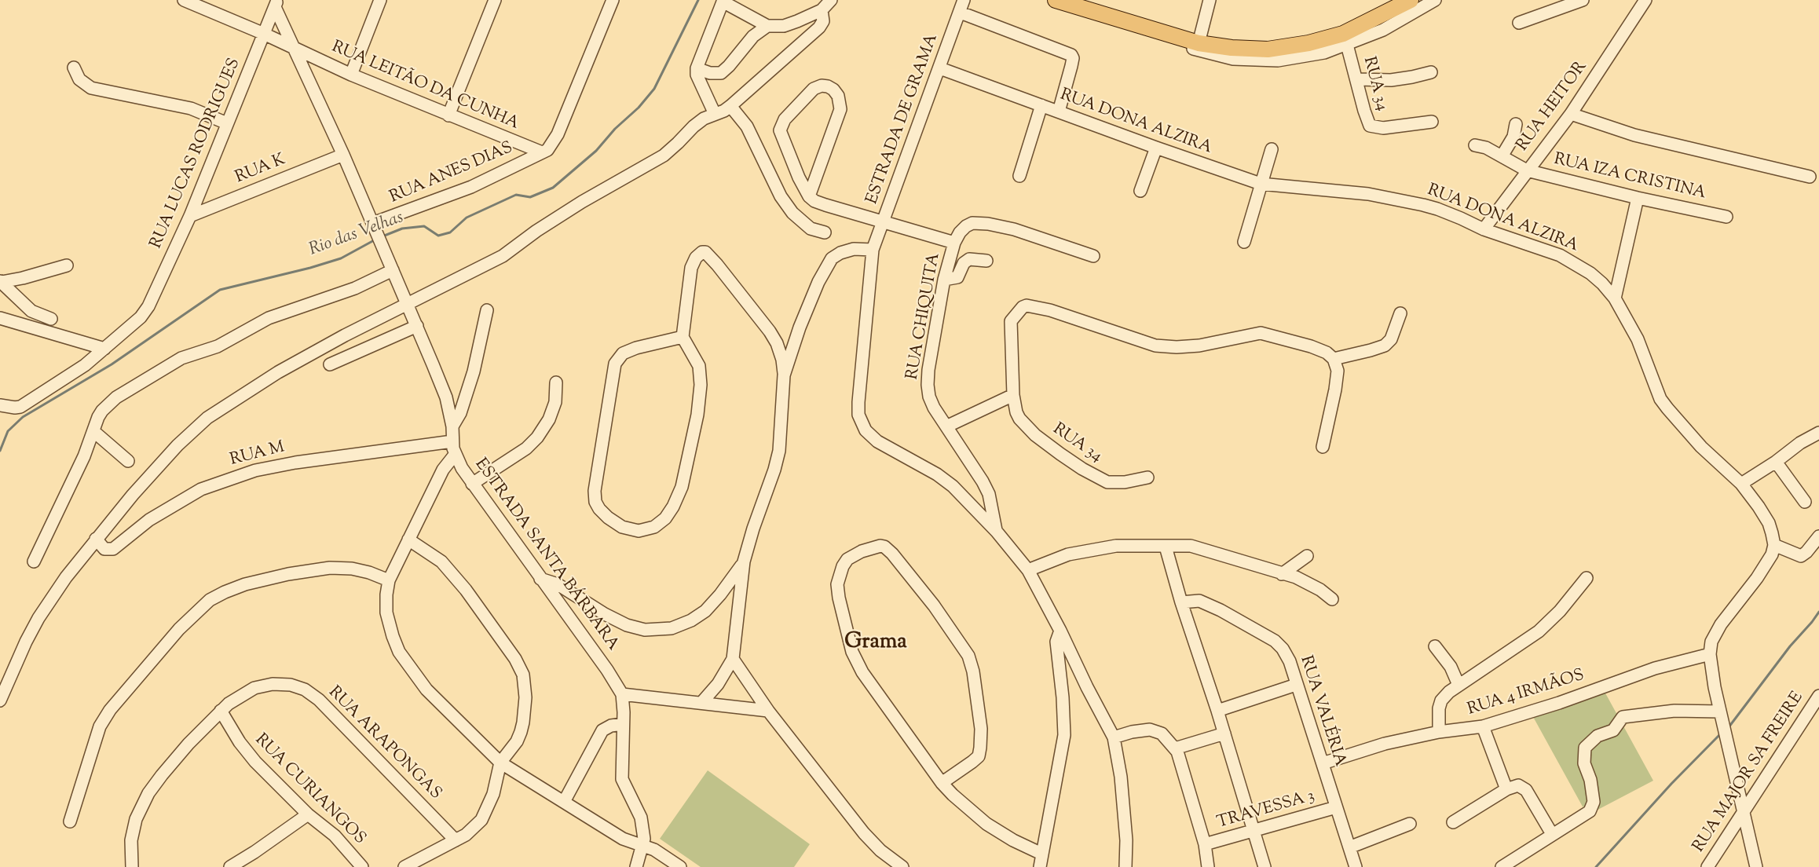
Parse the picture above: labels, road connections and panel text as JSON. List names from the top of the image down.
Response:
{
  "streets": {
    "street": [
      "RUA 34",
      "RUA LEITÃO DA CUNHA",
      "RUA HEITOR",
      "ESTRADA DE GRAMA",
      "RUA DONA ALZIRA",
      "RUA LUCAS RODRIGUES",
      "RUA K",
      "RUA ANES DIAS",
      "RUA IZA CRISTINA",
      "RUA CHIQUITA",
      "RUA M",
      "ESTRADA SANTA BÁRBARA",
      "RUA 4 IRMÃOS",
      "RUA VALÉRIA",
      "RUA ARAPONGAS",
      "RUA MAJOR SA FREIRE",
      "RUA CURIANGOS",
      "TRAVESSA 3"
    ]
  },
  "crossings": [
    ["RUA LEITÃO DA CUNHA", "RUA LUCAS RODRIGUES"],
    ["RUA LEITÃO DA CUNHA", "RUA ANES DIAS"],
    ["RUA LEITÃO DA CUNHA", "ESTRADA SANTA BÁRBARA"],
    ["RUA HEITOR", "RUA DONA ALZIRA"],
    ["RUA HEITOR", "RUA IZA CRISTINA"],
    ["ESTRADA DE GRAMA", "RUA DONA ALZIRA"],
    ["ESTRADA DE GRAMA", "RUA CHIQUITA"],
    ["RUA LUCAS RODRIGUES", "RUA K"],
    ["RUA LUCAS RODRIGUES", "ESTRADA SANTA BÁRBARA"],
    ["RUA K", "ESTRADA SANTA BÁRBARA"],
    ["RUA ANES DIAS", "ESTRADA SANTA BÁRBARA"],
    ["RUA M", "ESTRADA SANTA BÁRBARA"],
    ["RUA 4 IRMÃOS", "RUA VALÉRIA"],
    ["RUA VALÉRIA", "TRAVESSA 3"],
    ["RUA ARAPONGAS", "RUA CURIANGOS"]
  ],
  "districts": ["Grama"],
  "water": ["Rio das Velhas"]
}
